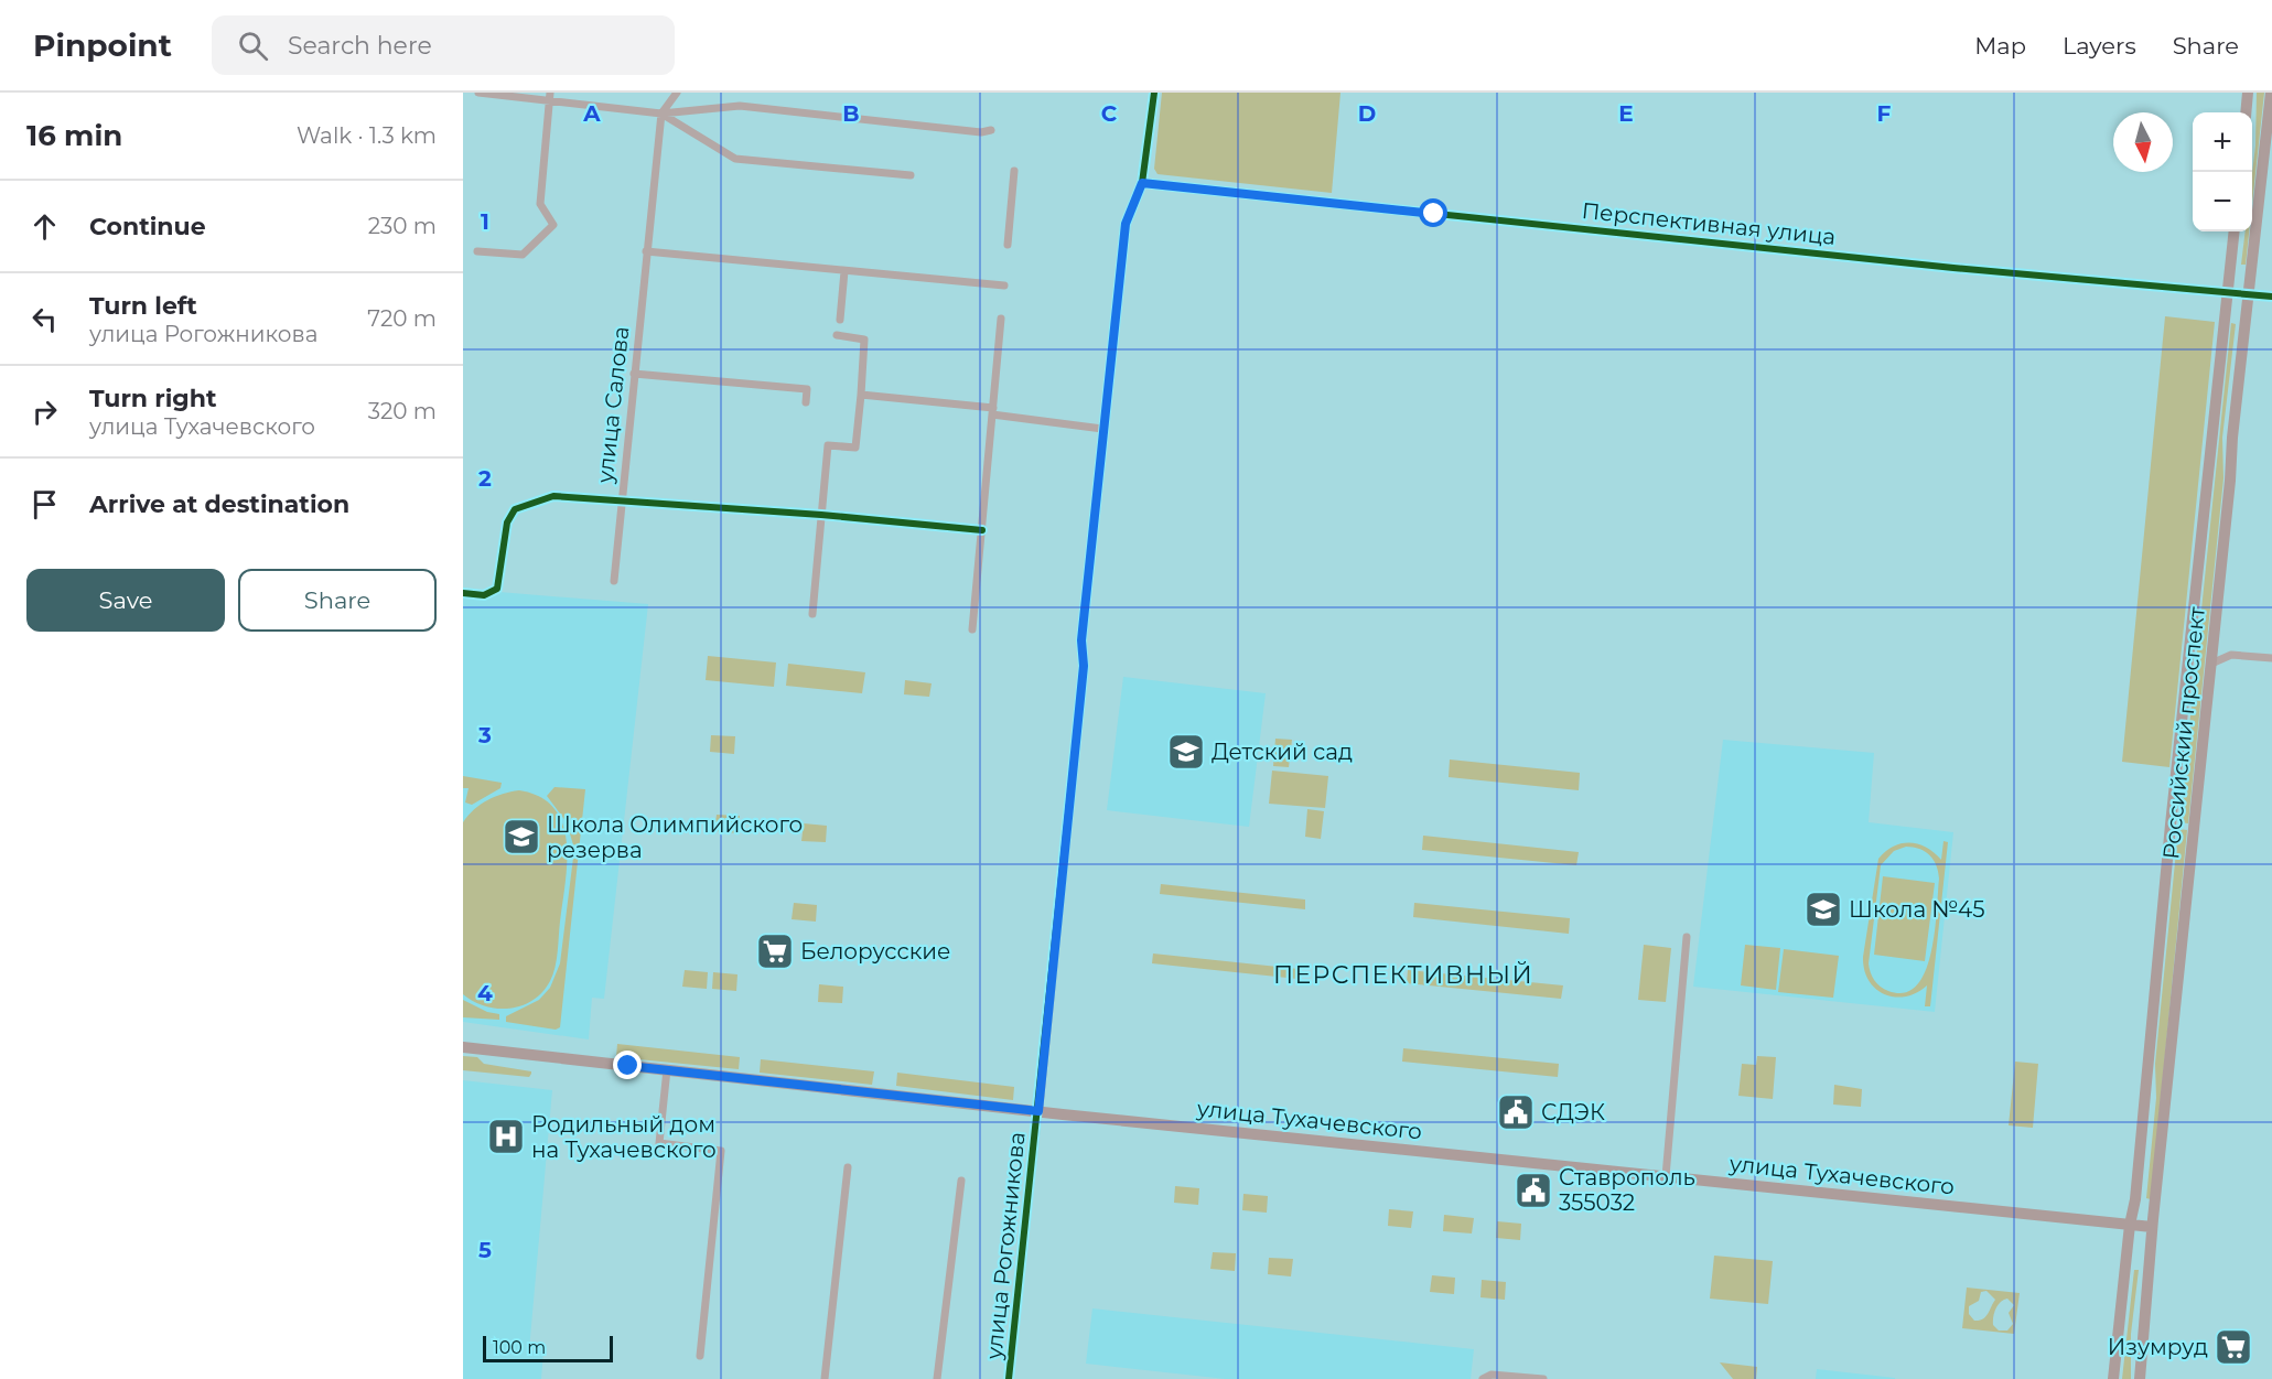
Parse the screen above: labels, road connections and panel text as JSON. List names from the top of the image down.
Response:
{
  "streets": {
    "main road": ["Российский проспект", "улица Тухачевского"],
    "street": ["Перспективная улица", "улица Салова", "улица Рогожникова"]
  },
  "crossings": [
    ["Перспективная улица", "Российский проспект"],
    ["Перспективная улица", "улица Рогожникова"],
    ["Российский проспект", "улица Тухачевского"],
    ["улица Тухачевского", "улица Рогожникова"]
  ],
  "districts": ["ПЕРСПЕКТИВНЫЙ"],
  "places": {
    "school or university": ["Детский сад", "Школа Олимпийского резерва", "Школа №45"],
    "supermarket": ["Белорусские", "Изумруд"],
    "public building": ["СДЭК", "Ставрополь 355032"],
    "hospital": ["Родильный дом на Тухачевского"]
  },
  "scale_bar": "100 m",
  "north": "bottom",
  "page": {
    "header": "Pinpoint",
    "search": "Search here",
    "nav": ["Map", "Layers", "Share"],
    "heading": ["16 min", "Walk · 1.3 km"],
    "map_buttons": ["+", "−"],
    "list": [
      ["Continue", "230 m"],
      ["Turn left", "улица Рогожникова", "720 m"],
      ["Turn right", "улица Тухачевского", "320 m"],
      "Arrive at destination"
    ],
    "buttons": ["Save", "Share"],
    "scale": "100 m"
  },
  "grid": {
    "columns": [
      "A",
      "B",
      "C",
      "D",
      "E",
      "F"
    ],
    "rows": [
      "1",
      "2",
      "3",
      "4",
      "5"
    ]
  }
}
